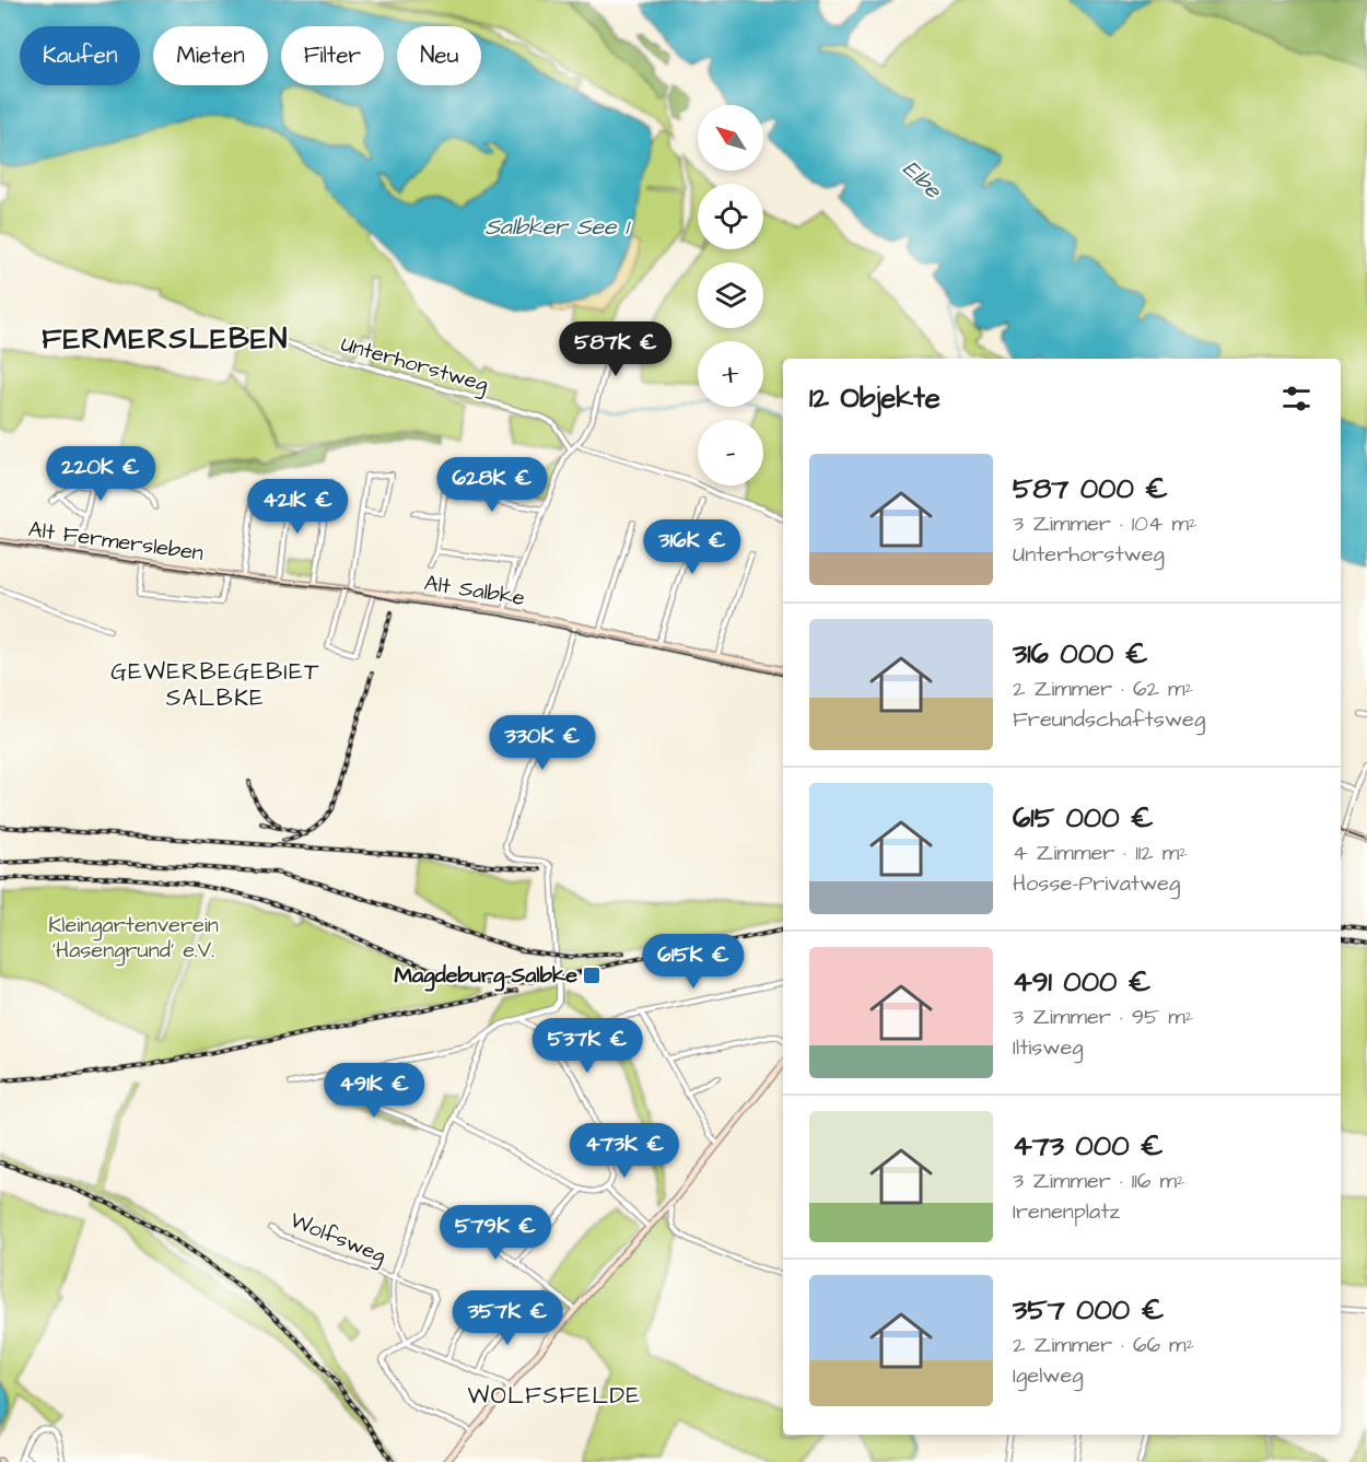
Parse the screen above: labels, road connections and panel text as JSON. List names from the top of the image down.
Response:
{
  "streets": {
    "main road": ["Alt Fermersleben", "Alt Salbke"],
    "street": ["Unterhorstweg", "Wolfsweg"]
  },
  "crossings": [
    ["Alt Fermersleben", "Alt Salbke"]
  ],
  "districts": ["FERMERSLEBEN", "GEWERBEGEBIET SALBKE", "WOLFSFELDE"],
  "water": ["Elbe", "Salbker See 1"],
  "parks": ["Kleingartenverein 'Hasengrund' e.V."],
  "places": {
    "transit": ["Magdeburg-Salbke"]
  },
  "north": "top left",
  "page": {
    "chip": [
      "Kaufen",
      "Mieten",
      "Filter",
      "Neu"
    ],
    "map_buttons": ["+", "−"],
    "price": [
      "587K €",
      "220K €",
      "628K €",
      "421K €",
      "316K €",
      "330K €",
      "615K €",
      "537K €",
      "491K €",
      "473K €",
      "579K €",
      "357K €"
    ],
    "heading": "12 Objekte",
    "list": [
      {
        "name": "587 000 €",
        "note": "3 Zimmer · 104 m² · Unterhorstweg"
      },
      {
        "name": "316 000 €",
        "note": "2 Zimmer · 62 m² · Freundschaftsweg"
      },
      {
        "name": "615 000 €",
        "note": "4 Zimmer · 112 m² · Hosse-Privatweg"
      },
      {
        "name": "491 000 €",
        "note": "3 Zimmer · 95 m² · Iltisweg"
      },
      {
        "name": "473 000 €",
        "note": "3 Zimmer · 116 m² · Irenenplatz"
      },
      {
        "name": "357 000 €",
        "note": "2 Zimmer · 66 m² · Igelweg"
      }
    ]
  }
}
